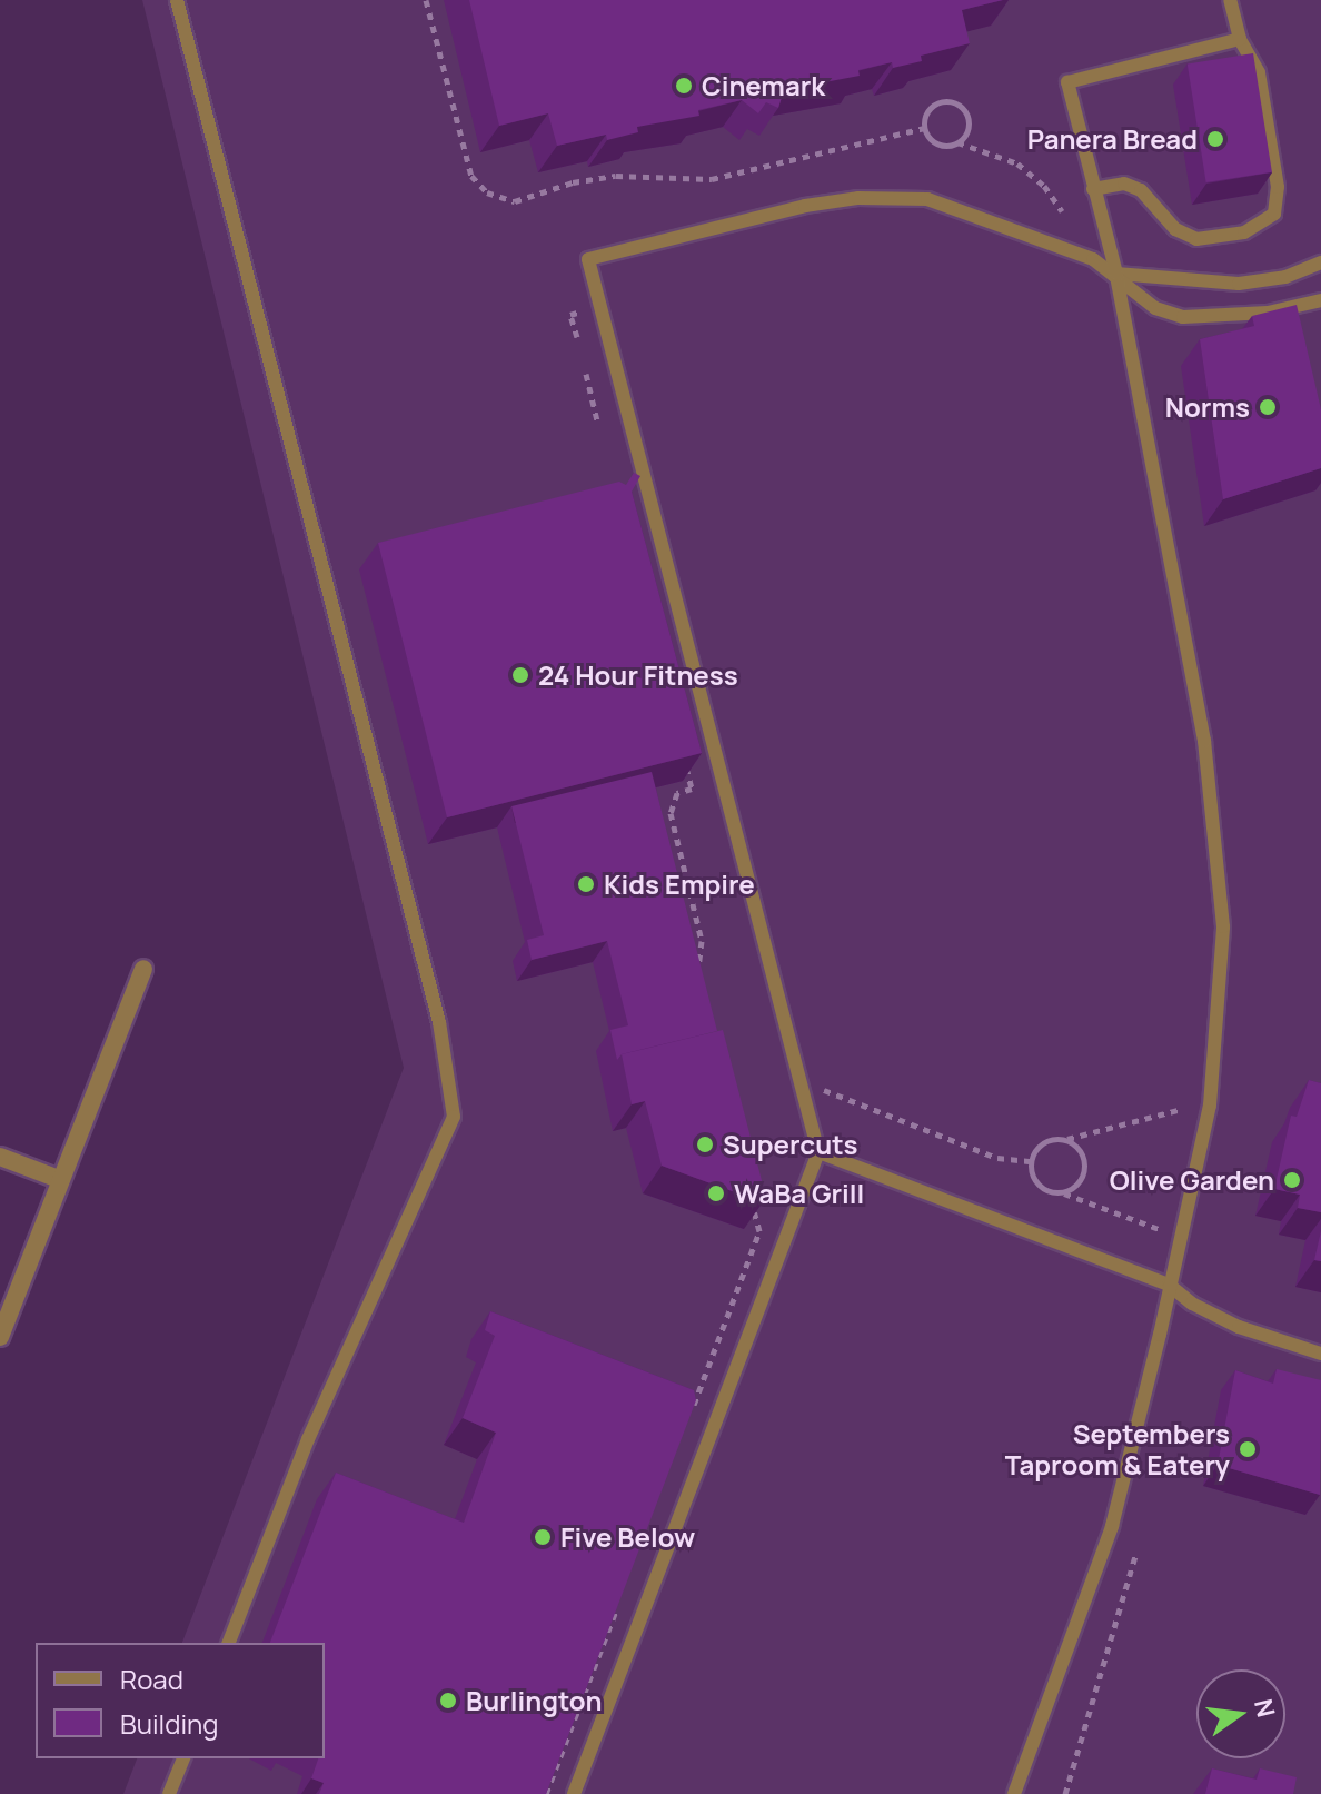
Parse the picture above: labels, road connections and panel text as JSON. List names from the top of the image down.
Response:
{
  "places": [
    "Cinemark",
    "Panera Bread",
    "Norms",
    "24 Hour Fitness",
    "Kids Empire",
    "Supercuts",
    "Olive Garden",
    "WaBa Grill",
    "Septembers Taproom & Eatery",
    "Five Below",
    "Burlington"
  ],
  "legend": ["Road", "Building"],
  "north": "right"
}
